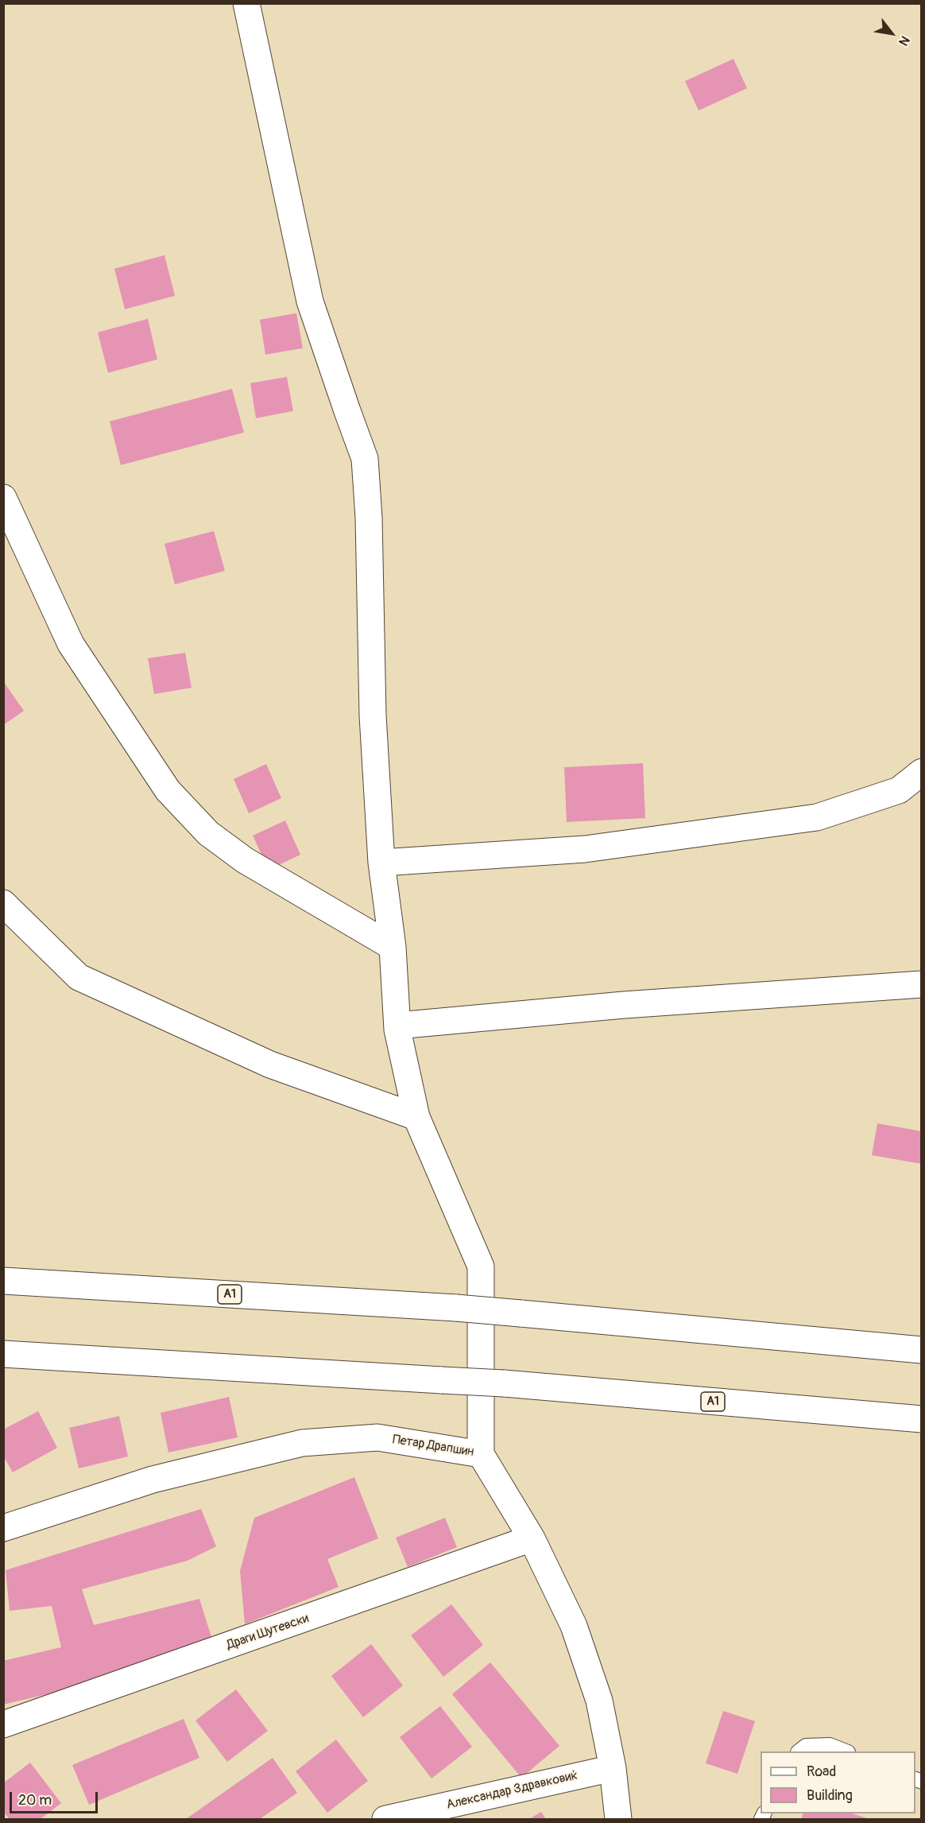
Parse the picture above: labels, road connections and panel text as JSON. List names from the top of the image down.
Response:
{
  "streets": {
    "main road": [
      "A1",
      "Петар Драпшин",
      "Драги Шутевски",
      "Александар Здравковиќ"
    ]
  },
  "crossings": [
    ["Петар Драпшин", "Драги Шутевски"],
    ["Петар Драпшин", "Александар Здравковиќ"]
  ],
  "legend": ["Road", "Building"],
  "scale_bar": "20 m",
  "north": "bottom right"
}
